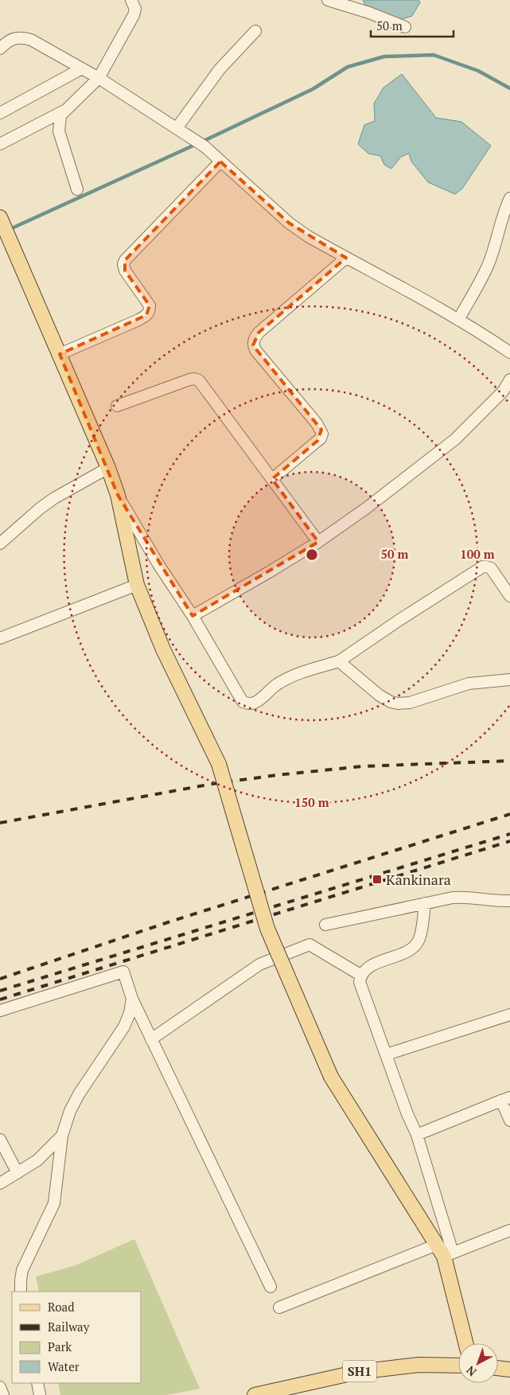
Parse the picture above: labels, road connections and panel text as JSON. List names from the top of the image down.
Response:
{
  "streets": {
    "main road": ["SH1"]
  },
  "places": {
    "transit": ["Kankinara"]
  },
  "legend": [
    "Road",
    "Railway",
    "Park",
    "Water"
  ],
  "scale_bar": "50 m",
  "north": "bottom left",
  "rings": ["50 m", "100 m", "150 m"]
}
